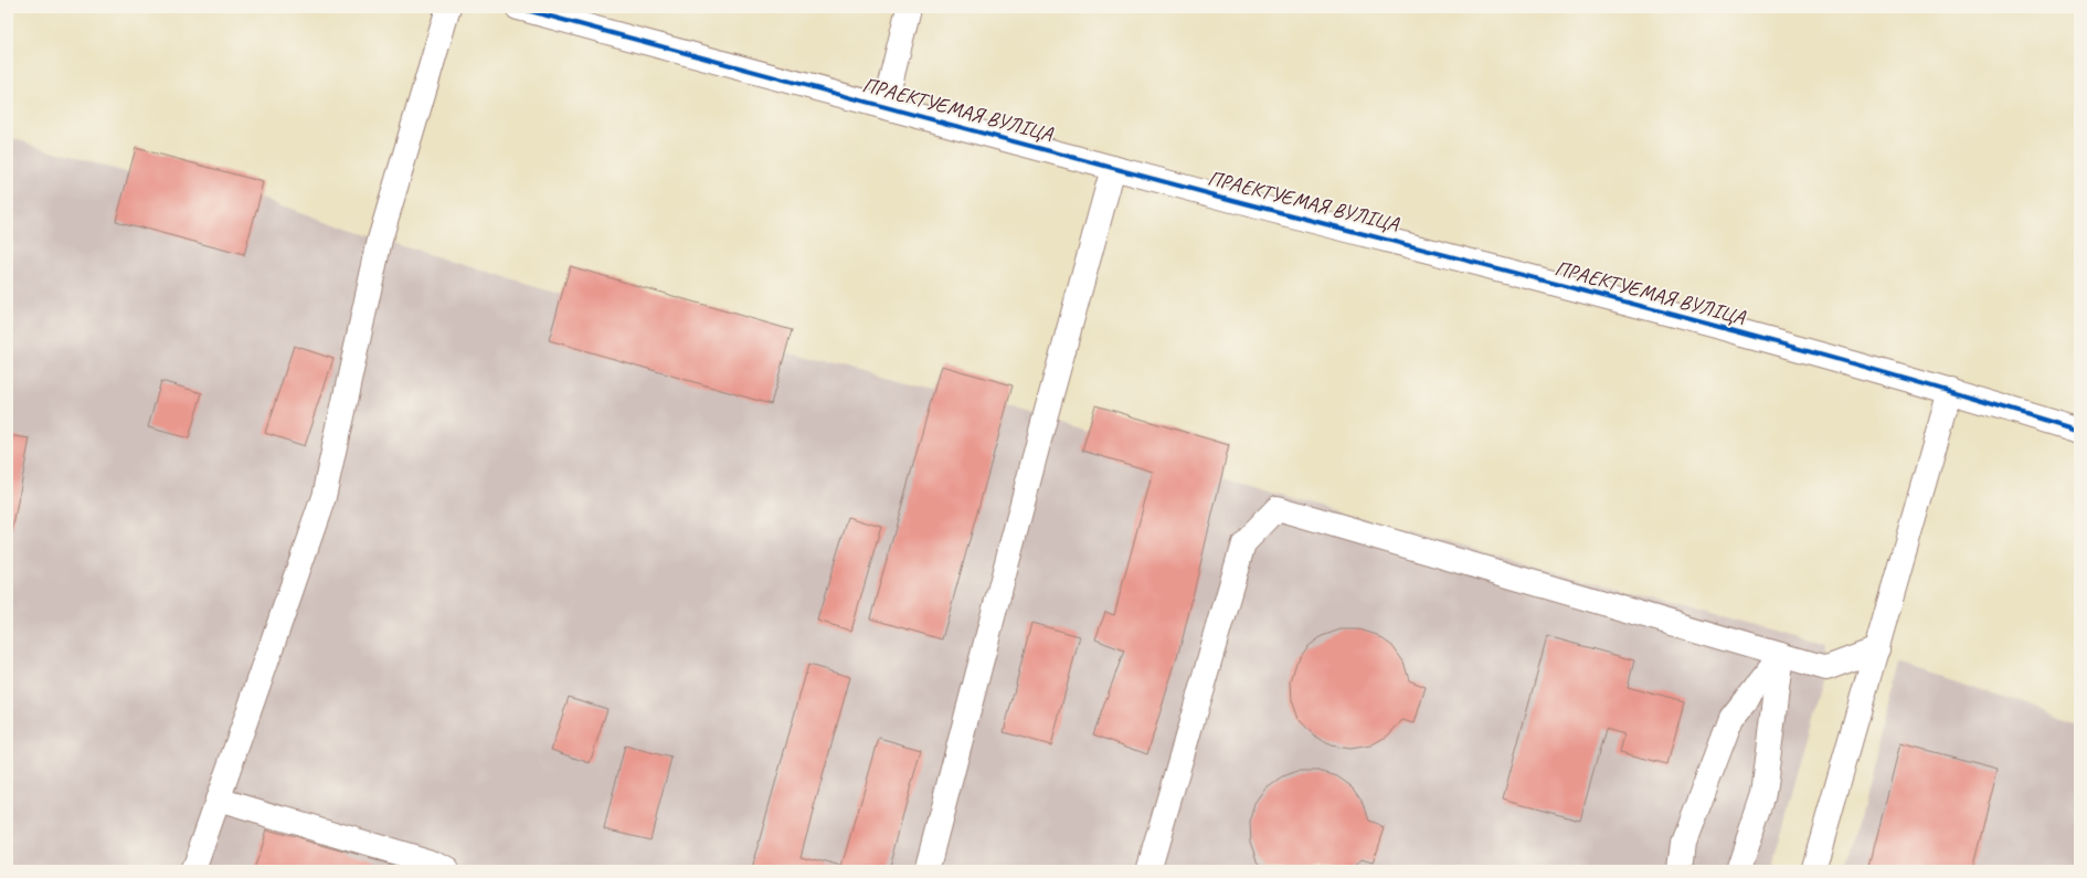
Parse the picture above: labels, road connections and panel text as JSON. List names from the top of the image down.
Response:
{
  "streets": {
    "street": ["ПРАЕКТУЕМАЯ ВУЛІЦА"]
  }
}
